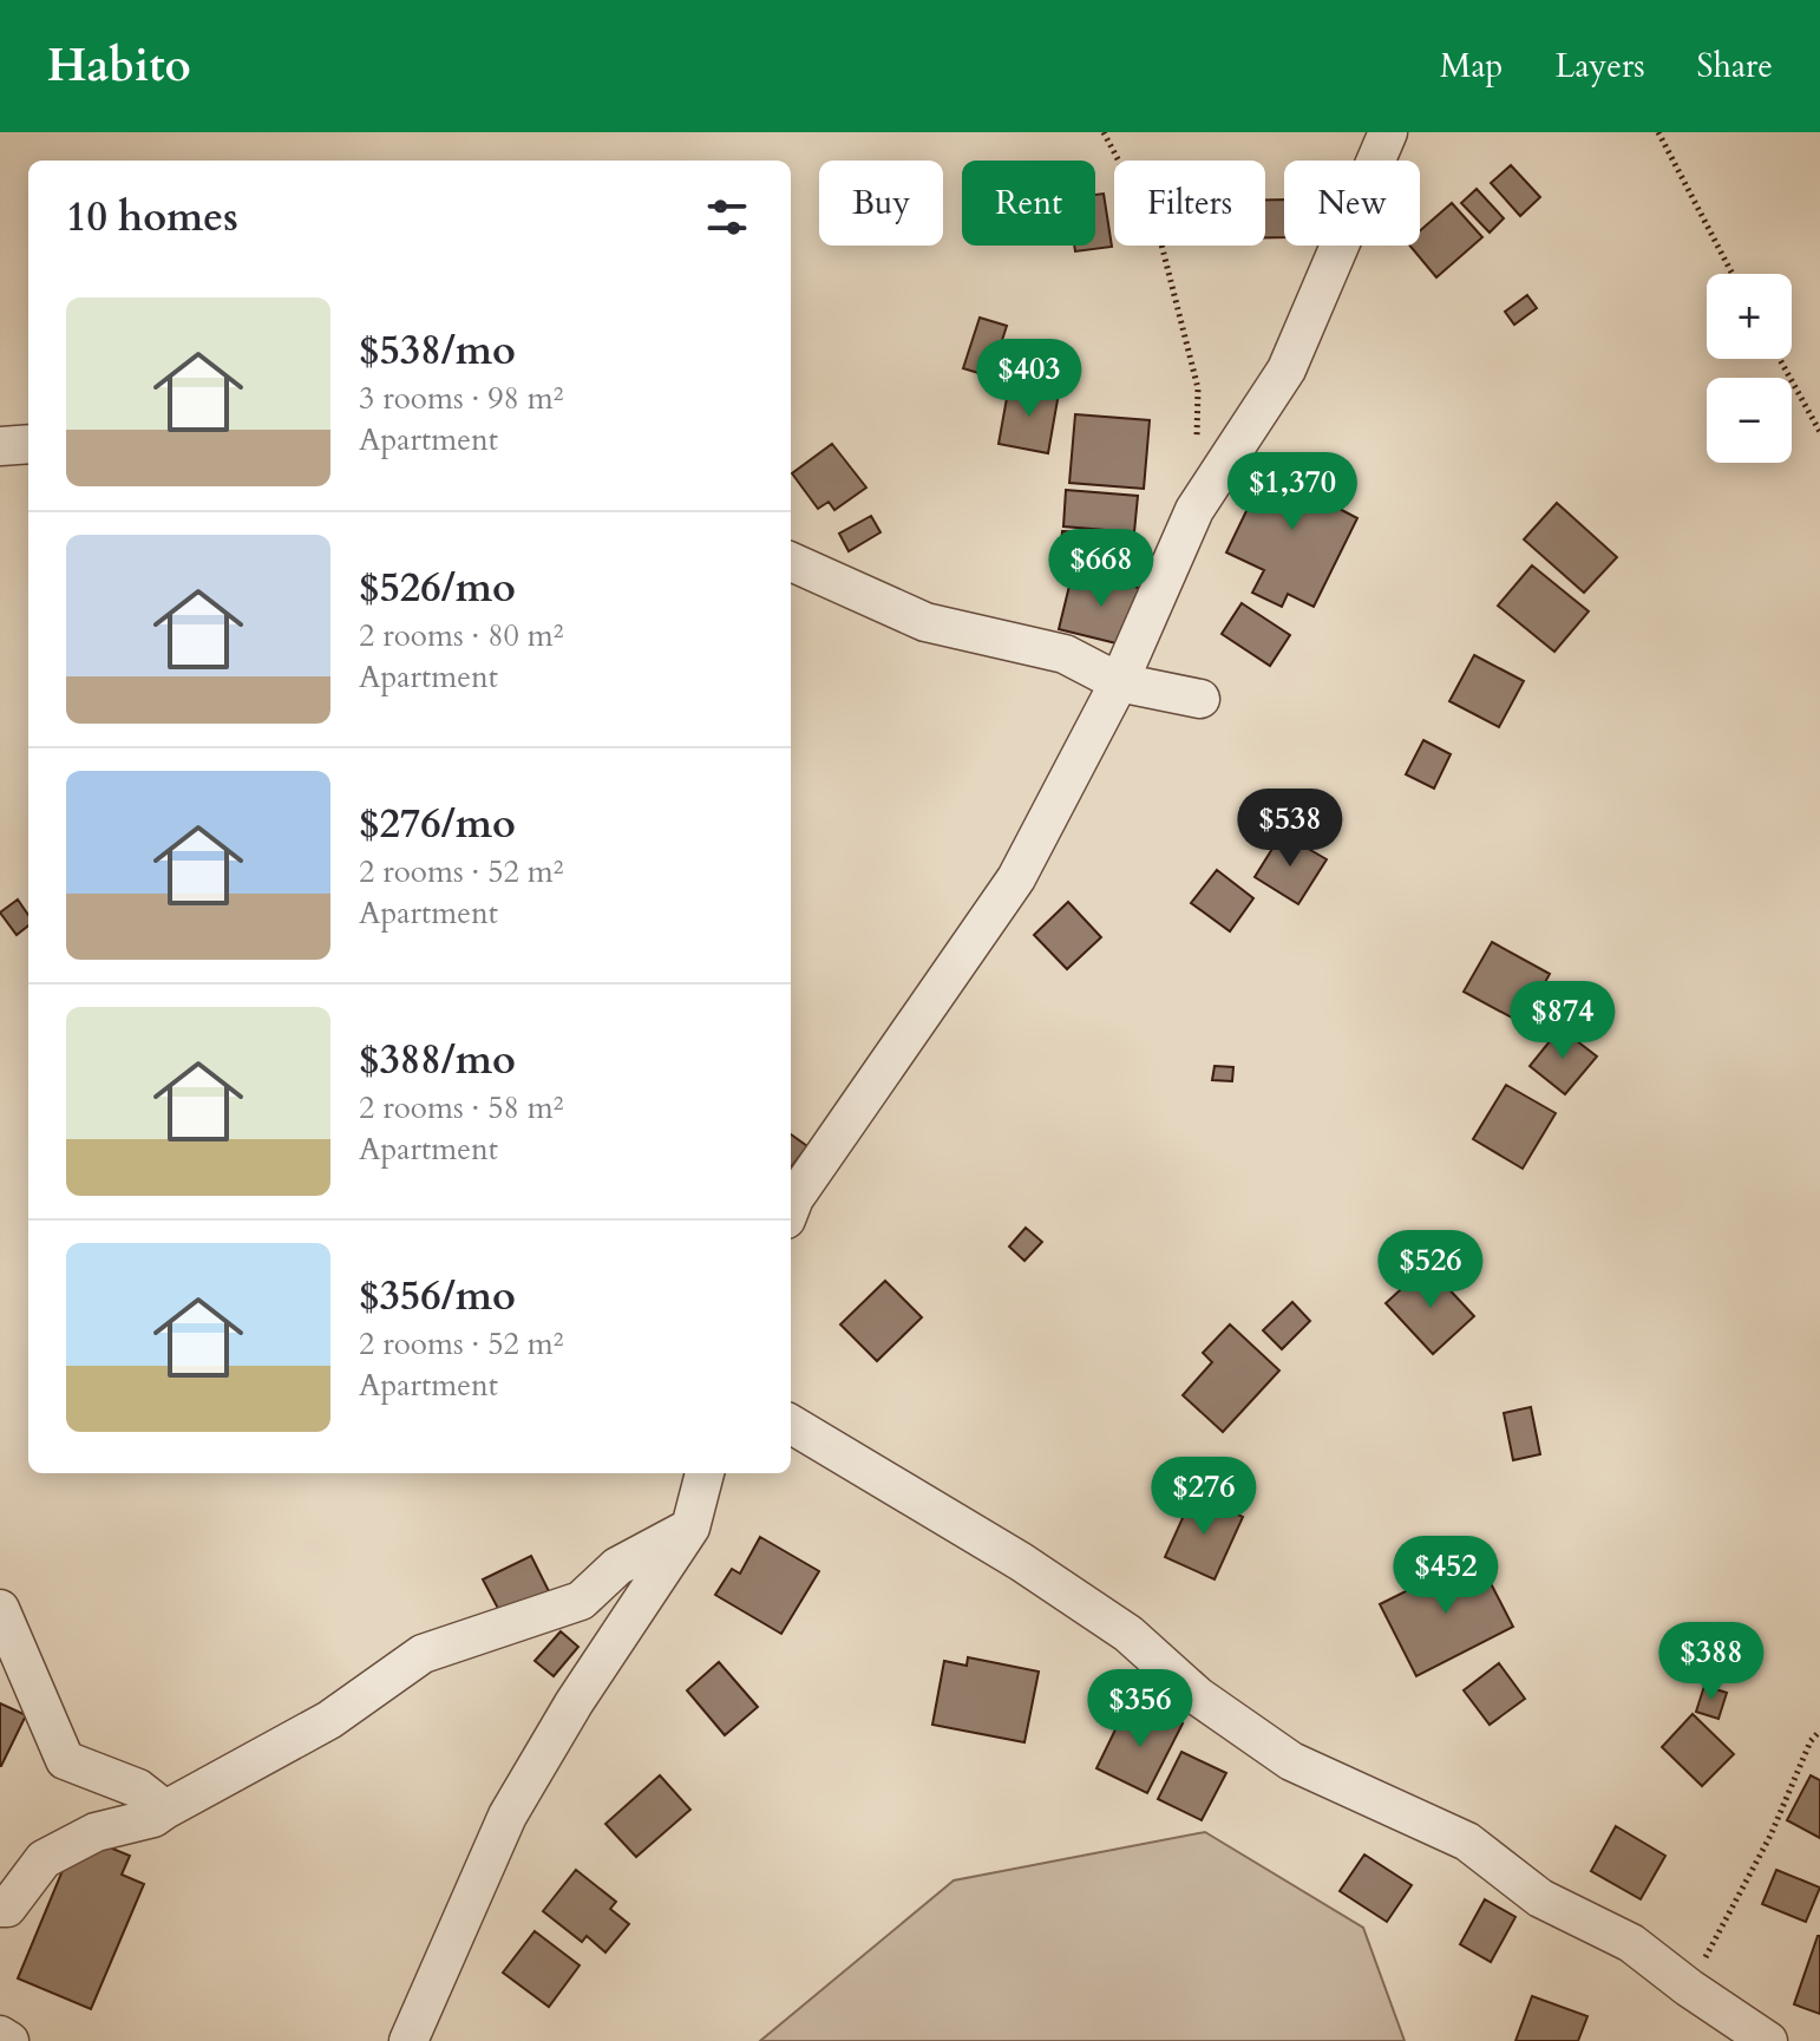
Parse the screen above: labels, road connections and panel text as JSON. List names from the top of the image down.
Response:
{
  "page": {
    "header": "Habito",
    "nav": ["Map", "Layers", "Share"],
    "chip": [
      "Buy",
      "Rent",
      "Filters",
      "New"
    ],
    "heading": "10 homes",
    "map_buttons": ["+", "−"],
    "list": [
      {
        "name": "$538/mo",
        "note": "3 rooms · 98 m² · Apartment"
      },
      {
        "name": "$526/mo",
        "note": "2 rooms · 80 m² · Apartment"
      },
      {
        "name": "$276/mo",
        "note": "2 rooms · 52 m² · Apartment"
      },
      {
        "name": "$388/mo",
        "note": "2 rooms · 58 m² · Apartment"
      },
      {
        "name": "$356/mo",
        "note": "2 rooms · 52 m² · Apartment"
      }
    ],
    "price": [
      "$403",
      "$1,370",
      "$668",
      "$538",
      "$874",
      "$526",
      "$276",
      "$452",
      "$388",
      "$356"
    ]
  }
}
